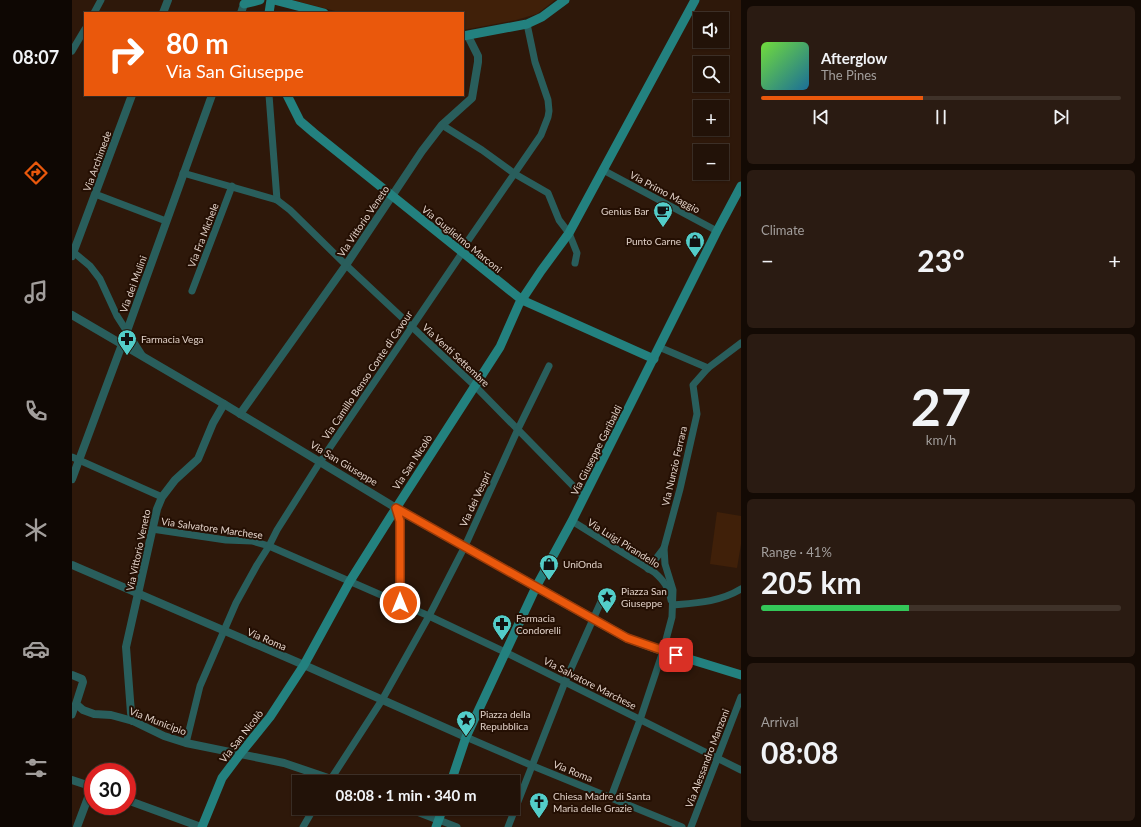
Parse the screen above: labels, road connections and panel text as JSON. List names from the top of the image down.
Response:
{
  "streets": {
    "main road": [
      "Via Guglielmo Marconi",
      "Via Giuseppe Garibaldi",
      "Via San Nicolò",
      "Via San Giuseppe"
    ],
    "street": [
      "Via Archimede",
      "Via Primo Maggio",
      "Via Vittorio Veneto",
      "Via Fra Michele",
      "Via dei Mulini",
      "Via Venti Settembre",
      "Via Camillo Benso Conte di Cavour",
      "Via Nunzio Ferrara",
      "Via dei Vespri",
      "Via Salvatore Marchese",
      "Via Luigi Pirandello",
      "Via Roma",
      "Via Municipio",
      "Via Alessandro Manzoni"
    ]
  },
  "crossings": [
    ["Via Primo Maggio", "Via Giuseppe Garibaldi"],
    ["Via Primo Maggio", "Via San Nicolò"],
    ["Via Vittorio Veneto", "Via Guglielmo Marconi"],
    ["Via Vittorio Veneto", "Via Venti Settembre"],
    ["Via Vittorio Veneto", "Via San Giuseppe"],
    ["Via Vittorio Veneto", "Via Salvatore Marchese"],
    ["Via Vittorio Veneto", "Via Roma"],
    ["Via Vittorio Veneto", "Via Municipio"],
    ["Via Fra Michele", "Via Venti Settembre"],
    ["Via Guglielmo Marconi", "Via Camillo Benso Conte di Cavour"],
    ["Via Guglielmo Marconi", "Via Giuseppe Garibaldi"],
    ["Via Guglielmo Marconi", "Via San Nicolò"],
    ["Via dei Mulini", "Via Venti Settembre"],
    ["Via dei Mulini", "Via San Giuseppe"],
    ["Via Venti Settembre", "Via Camillo Benso Conte di Cavour"],
    ["Via Venti Settembre", "Via Giuseppe Garibaldi"],
    ["Via Venti Settembre", "Via San Nicolò"],
    ["Via Venti Settembre", "Via dei Vespri"],
    ["Via Camillo Benso Conte di Cavour", "Via San Giuseppe"],
    ["Via Camillo Benso Conte di Cavour", "Via Salvatore Marchese"],
    ["Via Camillo Benso Conte di Cavour", "Via Roma"],
    ["Via Camillo Benso Conte di Cavour", "Via Municipio"],
    ["Via Giuseppe Garibaldi", "Via San Giuseppe"],
    ["Via Giuseppe Garibaldi", "Via Salvatore Marchese"],
    ["Via Giuseppe Garibaldi", "Via Luigi Pirandello"],
    ["Via Giuseppe Garibaldi", "Via Roma"],
    ["Via San Nicolò", "Via San Giuseppe"],
    ["Via San Nicolò", "Via Salvatore Marchese"],
    ["Via San Nicolò", "Via Roma"],
    ["Via San Nicolò", "Via Municipio"],
    ["Via San Giuseppe", "Via dei Vespri"],
    ["Via Nunzio Ferrara", "Via Luigi Pirandello"],
    ["Via dei Vespri", "Via Salvatore Marchese"],
    ["Via dei Vespri", "Via Roma"],
    ["Via Salvatore Marchese", "Via Alessandro Manzoni"]
  ],
  "places": {
    "cafe": ["Genius Bar"],
    "shop": ["Punto Carne", "UniOnda"],
    "pharmacy": ["Farmacia Vega", "Farmacia Condorelli"],
    "place": ["Piazza San Giuseppe", "Piazza della Repubblica"],
    "church": ["Chiesa Madre di Santa Maria delle Grazie"]
  },
  "page": {
    "tabs": "08:07",
    "map_buttons": ["+", "−"],
    "turn": ["80 m", "Via San Giuseppe"],
    "song": ["Afterglow", "The Pines"],
    "tile": [
      "Climate",
      ["27", "km/h"],
      ["Range · 41%", "205 km"],
      ["Arrival", "08:08"]
    ],
    "heat": ["−", "23°", "+"],
    "limit": "30",
    "trip": "08:08 · 1 min · 340 m"
  }
}
